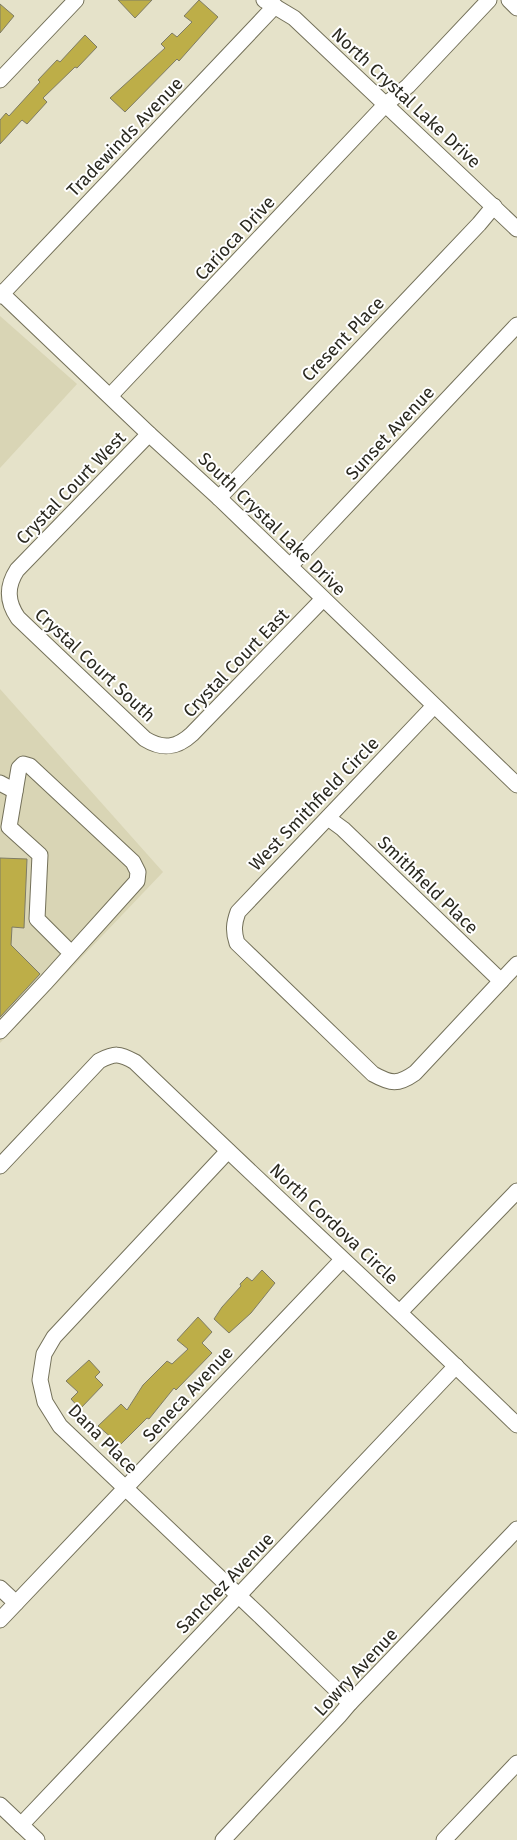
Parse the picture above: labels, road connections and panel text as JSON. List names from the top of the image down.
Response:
{
  "streets": {
    "street": [
      "North Crystal Lake Drive",
      "Tradewinds Avenue",
      "Carioca Drive",
      "Cresent Place",
      "Sunset Avenue",
      "Crystal Court West",
      "South Crystal Lake Drive",
      "Crystal Court East",
      "Crystal Court South",
      "West Smithfield Circle",
      "Smithfield Place",
      "North Cordova Circle",
      "Seneca Avenue",
      "Dana Place",
      "Sanchez Avenue",
      "Lowry Avenue"
    ]
  },
  "crossings": [
    ["North Crystal Lake Drive", "Tradewinds Avenue"],
    ["North Crystal Lake Drive", "Carioca Drive"],
    ["North Crystal Lake Drive", "Cresent Place"],
    ["Tradewinds Avenue", "South Crystal Lake Drive"],
    ["Carioca Drive", "South Crystal Lake Drive"],
    ["Cresent Place", "South Crystal Lake Drive"],
    ["Sunset Avenue", "South Crystal Lake Drive"],
    ["Crystal Court West", "South Crystal Lake Drive"],
    ["Crystal Court West", "Crystal Court South"],
    ["South Crystal Lake Drive", "Crystal Court East"],
    ["South Crystal Lake Drive", "West Smithfield Circle"],
    ["Crystal Court East", "Crystal Court South"],
    ["West Smithfield Circle", "Smithfield Place"],
    ["North Cordova Circle", "Seneca Avenue"],
    ["North Cordova Circle", "Dana Place"],
    ["North Cordova Circle", "Sanchez Avenue"],
    ["Seneca Avenue", "Dana Place"],
    ["Dana Place", "Sanchez Avenue"],
    ["Dana Place", "Lowry Avenue"]
  ]
}
